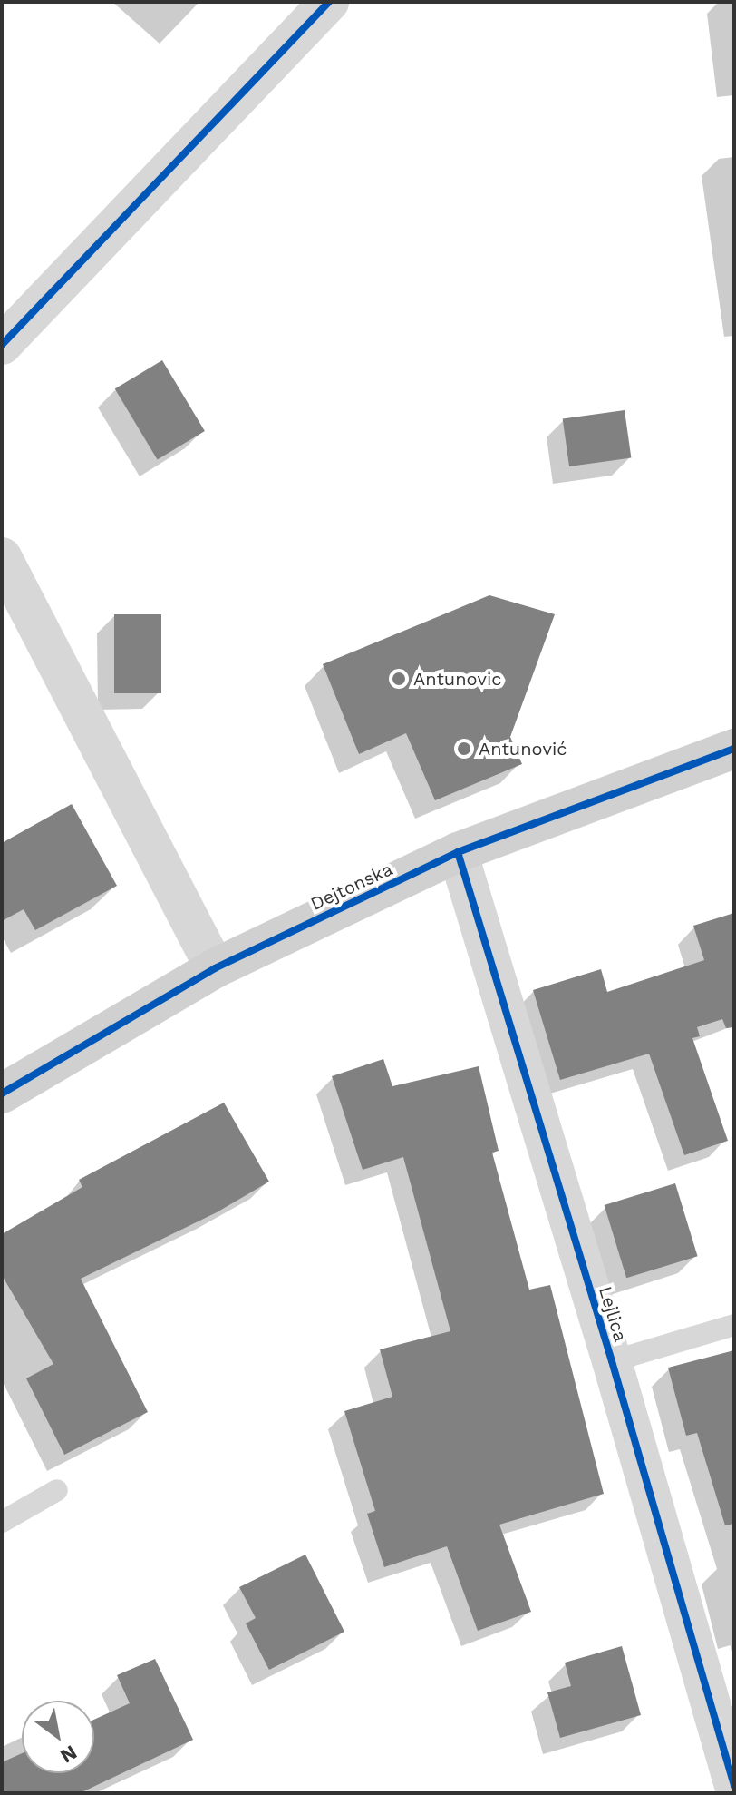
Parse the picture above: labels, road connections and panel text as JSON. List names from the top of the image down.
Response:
{
  "streets": {
    "main road": ["Dejtonska"],
    "street": ["Lejlica"]
  },
  "crossings": [
    ["Dejtonska", "Lejlica"]
  ],
  "places": ["Antunovic", "Antunović"],
  "north": "bottom right"
}
